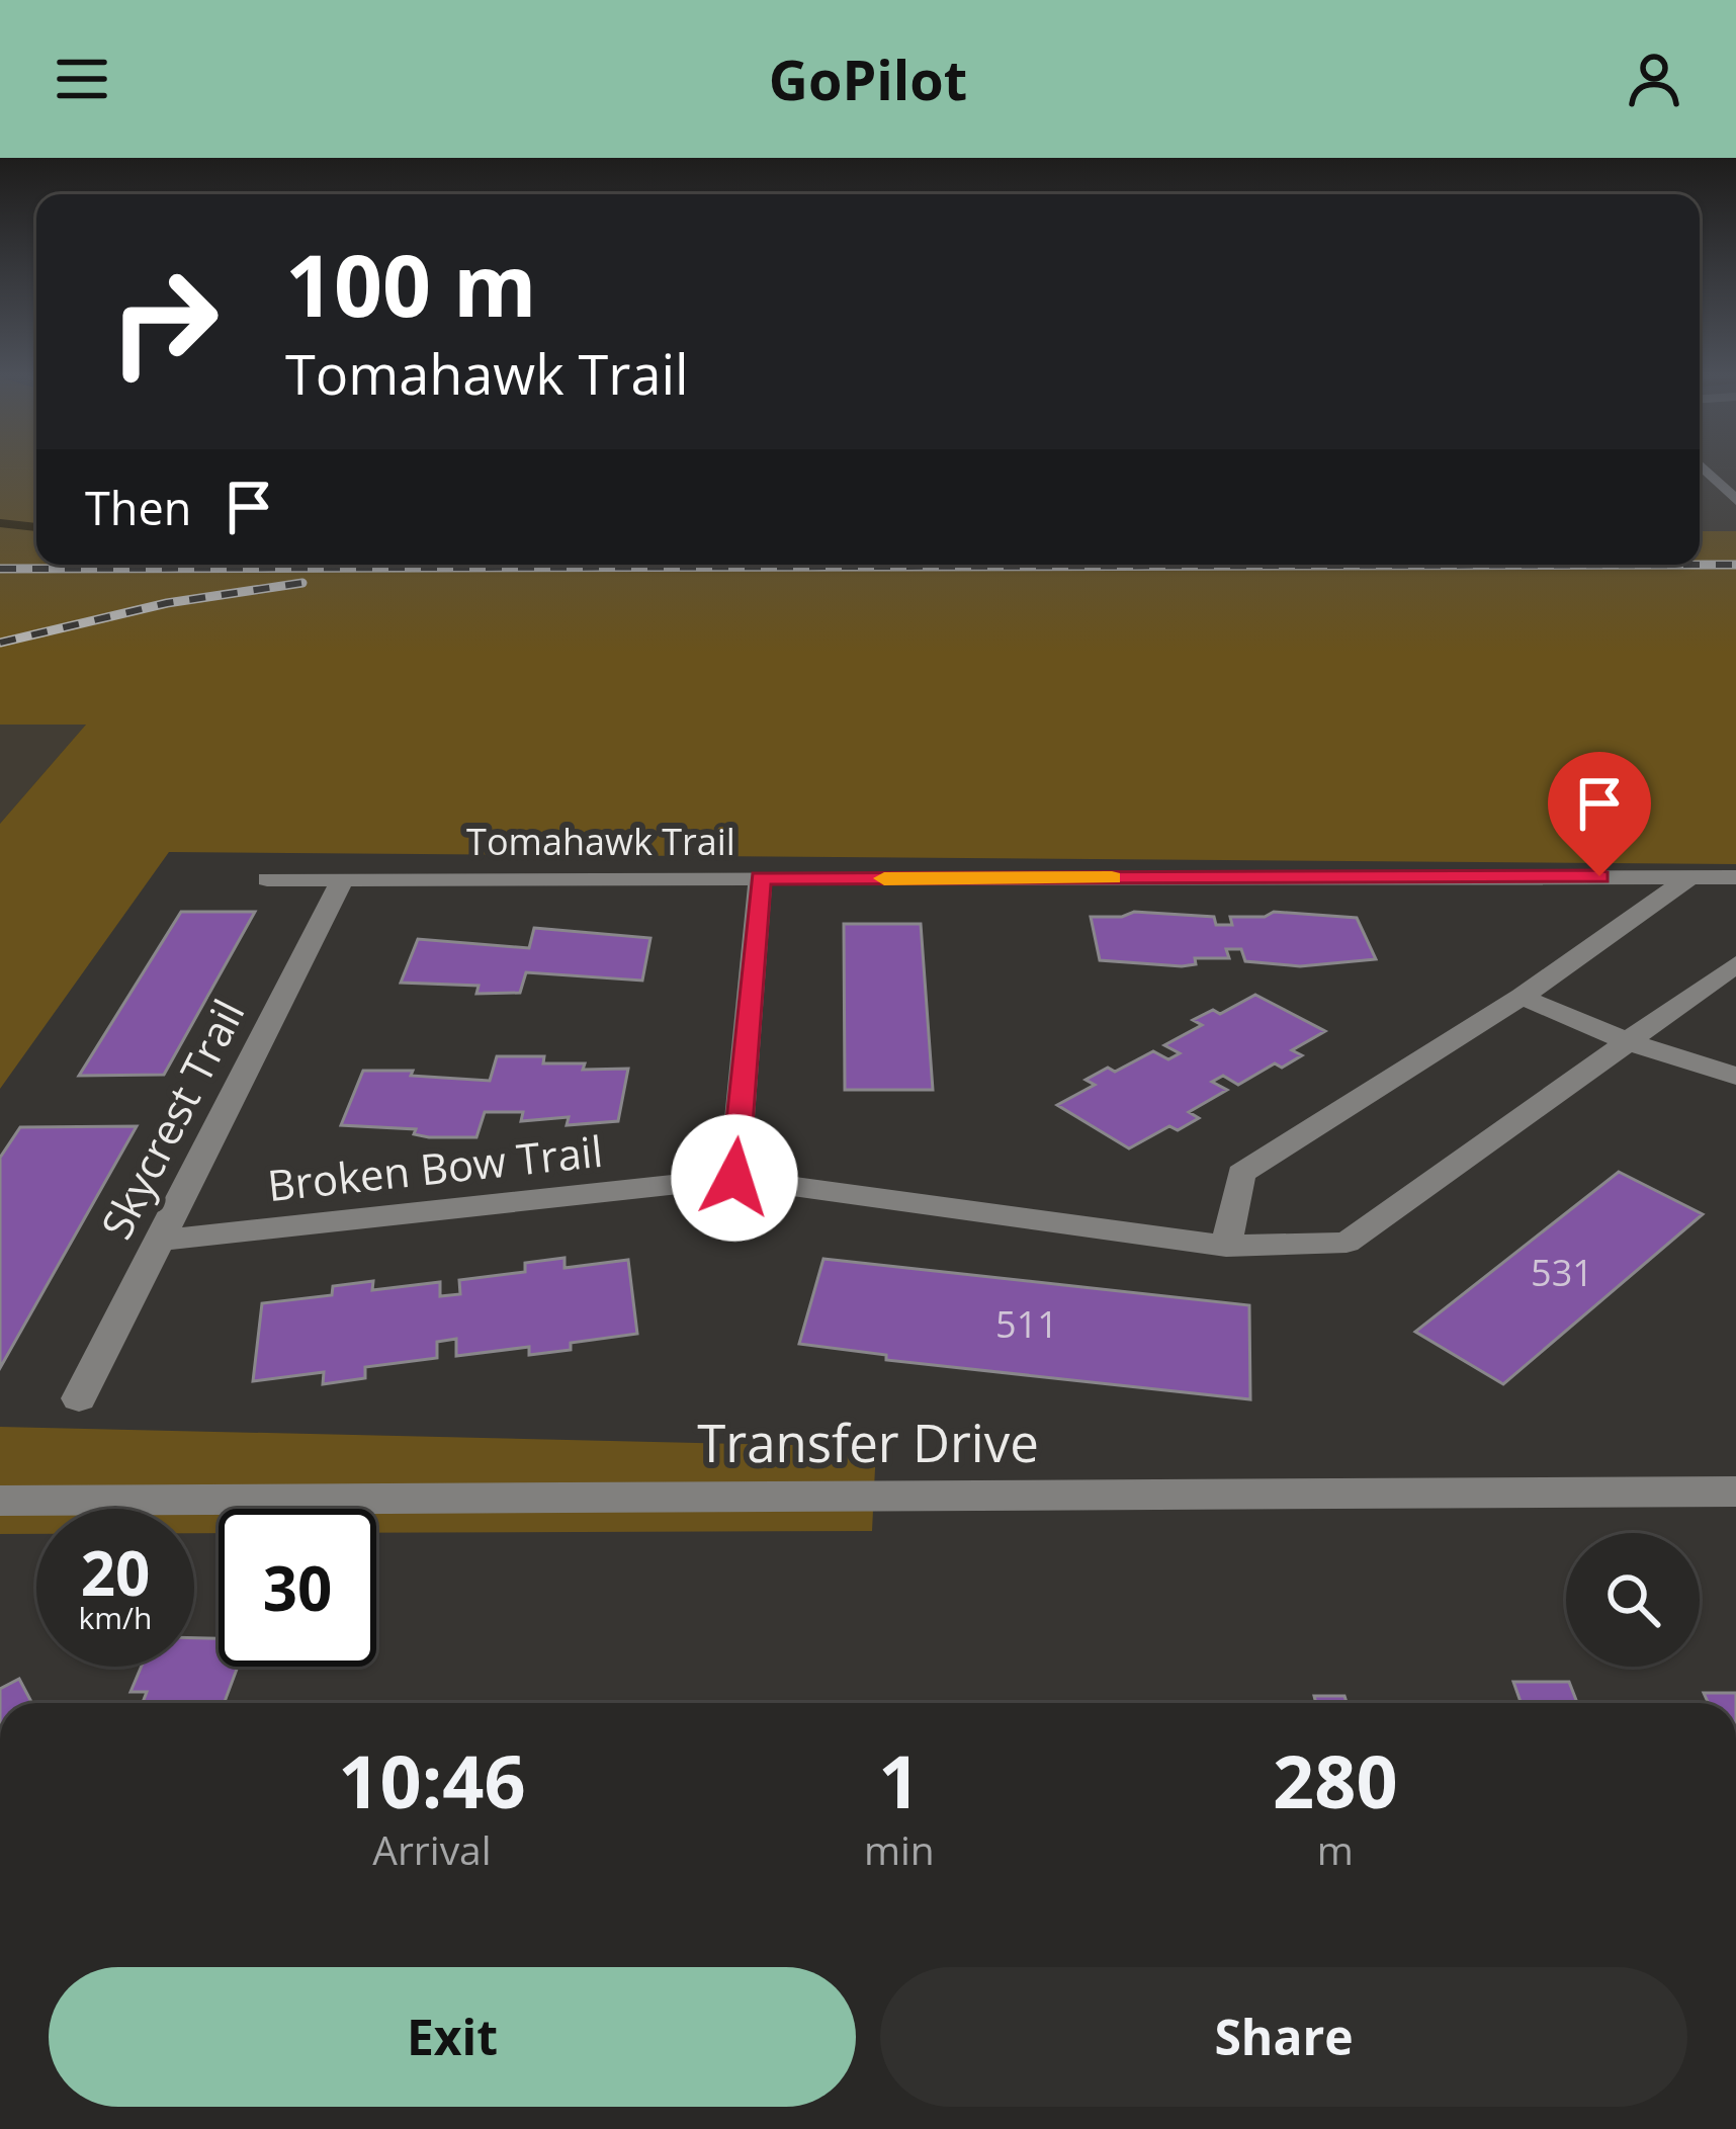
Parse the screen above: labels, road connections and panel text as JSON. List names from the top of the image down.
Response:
{
  "streets": {
    "street": [
      "Tomahawk Trail",
      "Skycrest Trail",
      "Broken Bow Trail",
      "Transfer Drive"
    ]
  },
  "crossings": [
    ["Tomahawk Trail", "Skycrest Trail"],
    ["Skycrest Trail", "Broken Bow Trail"]
  ],
  "house_numbers": ["531", "511"],
  "page": {
    "header": "GoPilot",
    "turn": ["100 m", "Tomahawk Trail"],
    "then": "Then",
    "speed": "20 km/h",
    "limit": "30",
    "eta": [
      "10:46",
      "Arrival",
      "1",
      "min",
      "280",
      "m"
    ],
    "buttons": ["Exit", "Share"]
  }
}
